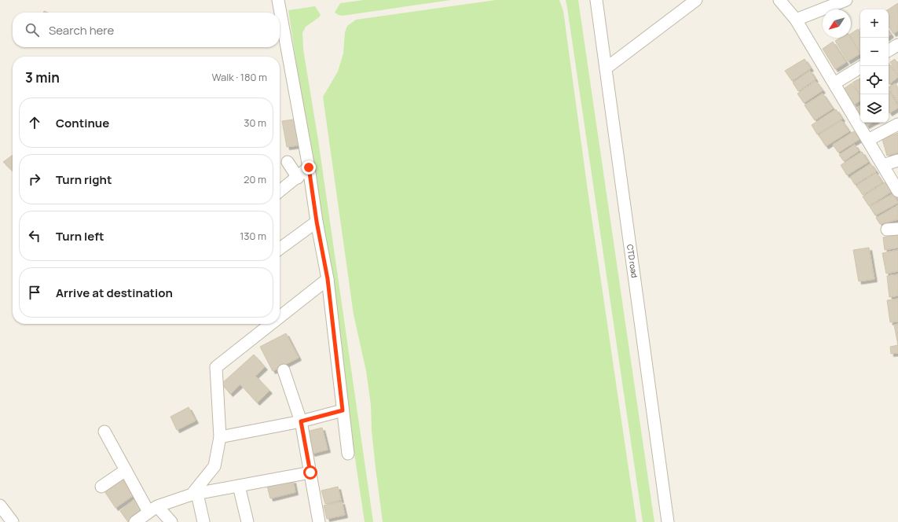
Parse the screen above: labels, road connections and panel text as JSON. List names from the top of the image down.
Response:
{
  "streets": {
    "street": ["CTD road"]
  },
  "north": "bottom left",
  "page": {
    "map_buttons": ["+", "−"],
    "search": "Search here",
    "heading": ["3 min", "Walk · 180 m"],
    "list": [
      ["Continue", "30 m"],
      ["Turn right", "20 m"],
      ["Turn left", "130 m"],
      "Arrive at destination"
    ]
  }
}
